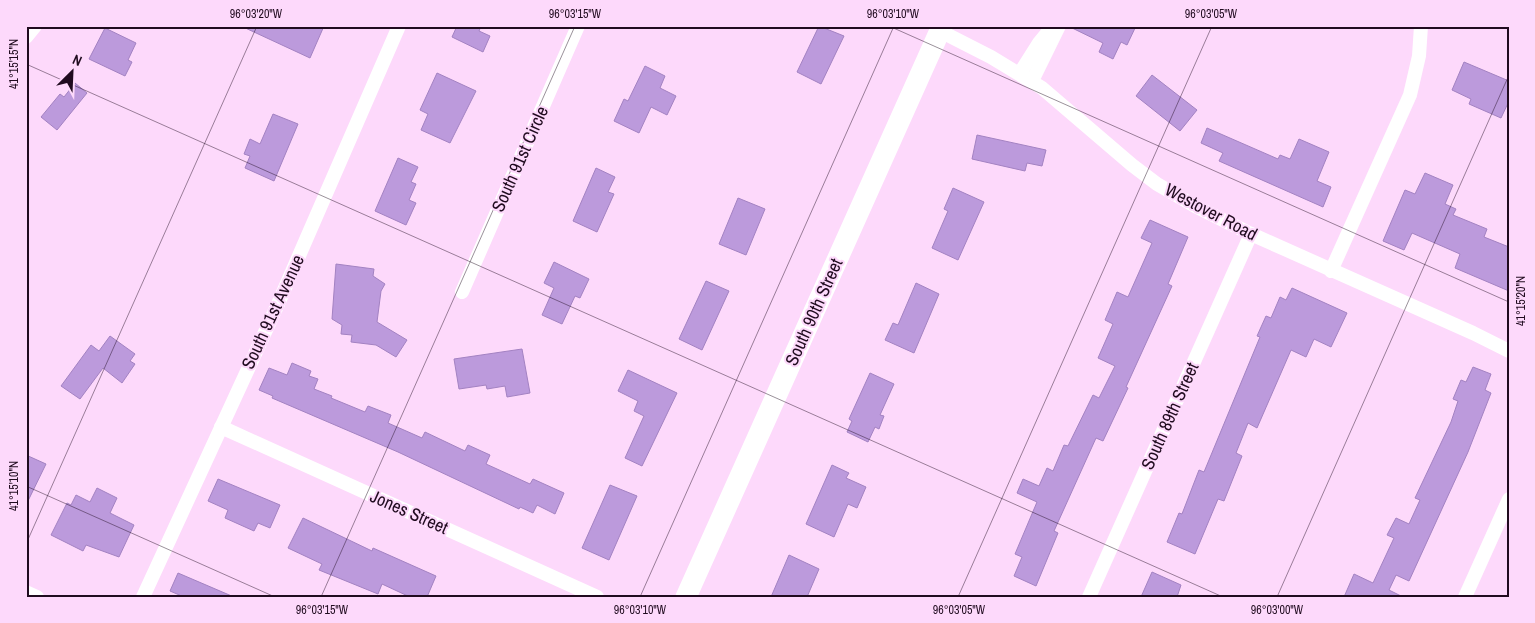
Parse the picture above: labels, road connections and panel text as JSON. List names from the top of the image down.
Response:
{
  "streets": {
    "main road": ["South 90th Street"],
    "street": [
      "South 91st Circle",
      "Westover Road",
      "South 91st Avenue",
      "South 89th Street",
      "Jones Street"
    ]
  },
  "crossings": [
    ["Westover Road", "South 90th Street"],
    ["Westover Road", "South 89th Street"],
    ["South 91st Avenue", "Jones Street"]
  ],
  "north": "top right",
  "coordinates": [
    "96°03'20\"W",
    "96°03'15\"W",
    "96°03'10\"W",
    "96°03'05\"W",
    "41°15'15\"N",
    "41°15'20\"N",
    "41°15'10\"N",
    "96°03'00\"W"
  ]
}
